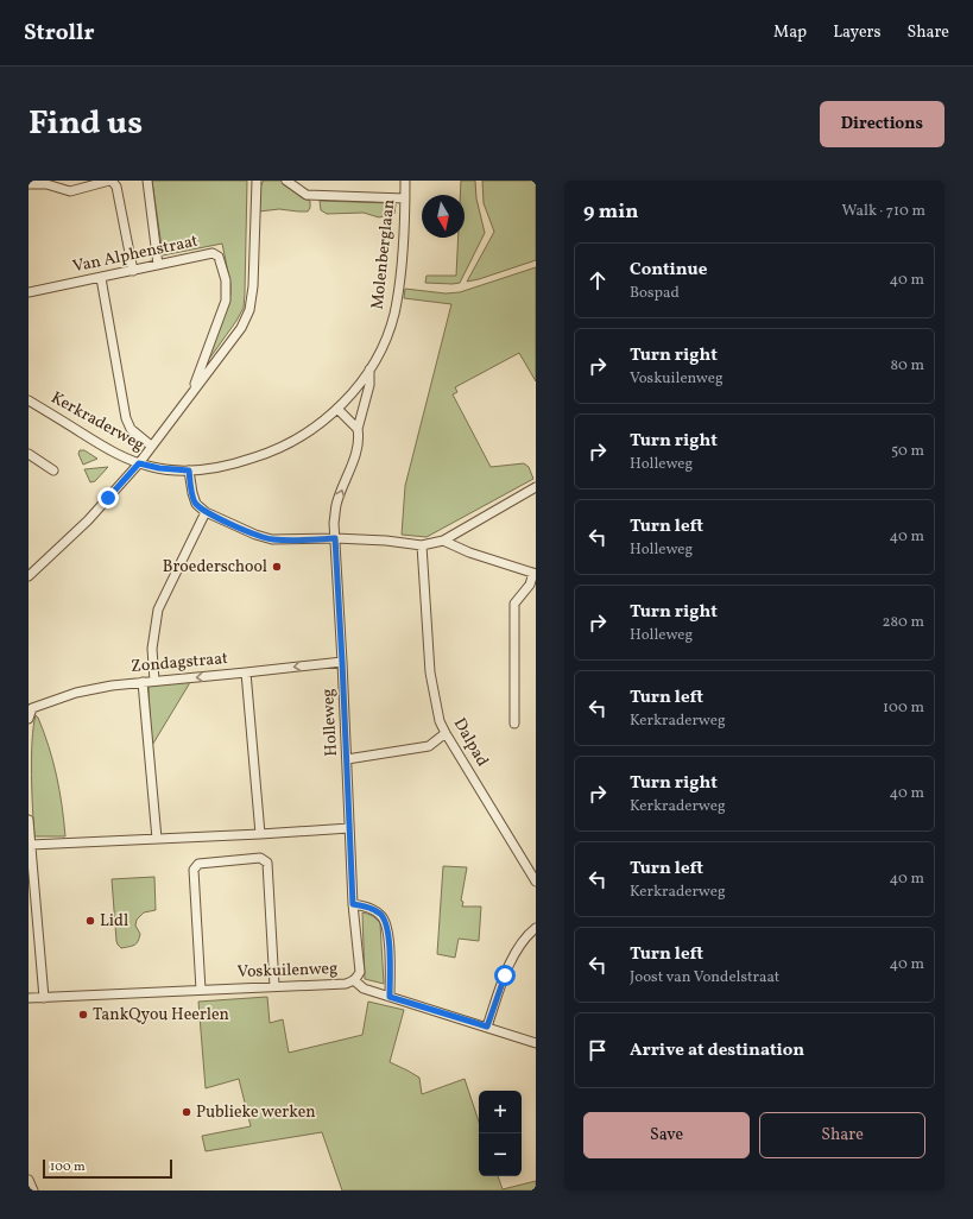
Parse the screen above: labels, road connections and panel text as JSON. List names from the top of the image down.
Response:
{
  "streets": {
    "street": [
      "Van Alphenstraat",
      "Molenberglaan",
      "Kerkraderweg",
      "Zondagstraat",
      "Holleweg",
      "Dalpad",
      "Voskuilenweg"
    ]
  },
  "crossings": [
    ["Molenberglaan", "Kerkraderweg"],
    ["Molenberglaan", "Holleweg"],
    ["Zondagstraat", "Holleweg"],
    ["Holleweg", "Voskuilenweg"]
  ],
  "one_way": ["Zondagstraat"],
  "places": [
    "Broederschool",
    "Lidl",
    "TankQyou Heerlen",
    "Publieke werken"
  ],
  "scale_bar": "100 m",
  "north": "bottom",
  "page": {
    "header": "Strollr",
    "nav": ["Map", "Layers", "Share"],
    "title": "Find us",
    "buttons": [
      "Directions",
      ["Save", "Share"]
    ],
    "heading": ["9 min", "Walk · 710 m"],
    "list": [
      ["Continue", "Bospad", "40 m"],
      ["Turn right", "Voskuilenweg", "80 m"],
      ["Turn right", "Holleweg", "50 m"],
      ["Turn left", "Holleweg", "40 m"],
      ["Turn right", "Holleweg", "280 m"],
      ["Turn left", "Kerkraderweg", "100 m"],
      ["Turn right", "Kerkraderweg", "40 m"],
      ["Turn left", "Kerkraderweg", "40 m"],
      ["Turn left", "Joost van Vondelstraat", "40 m"],
      "Arrive at destination"
    ],
    "map_buttons": ["+", "−"],
    "scale": "100 m"
  }
}
